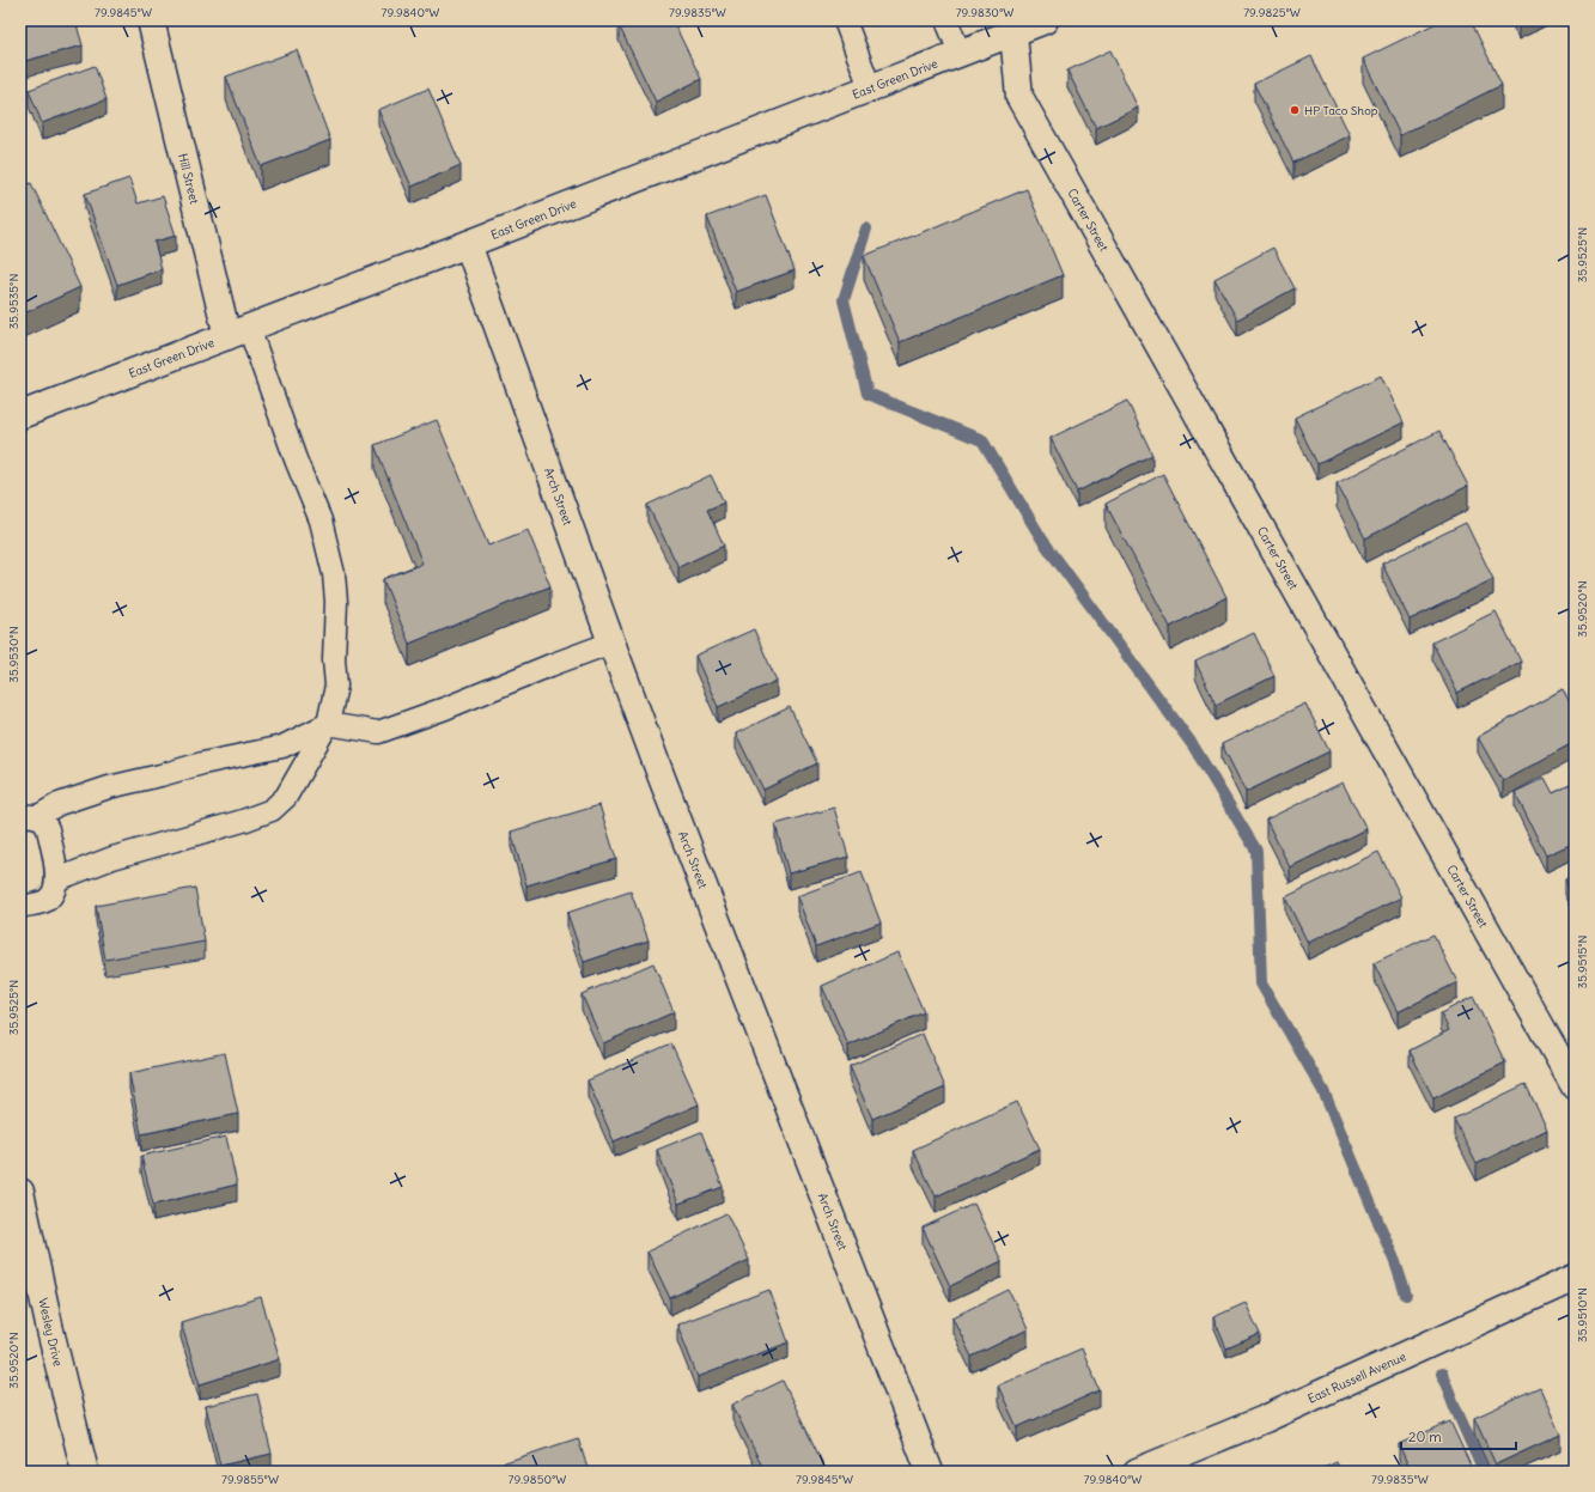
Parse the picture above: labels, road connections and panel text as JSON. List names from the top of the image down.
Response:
{
  "streets": {
    "street": [
      "East Green Drive",
      "Hill Street",
      "Carter Street",
      "Arch Street",
      "Wesley Drive",
      "East Russell Avenue"
    ]
  },
  "crossings": [
    ["East Green Drive", "Hill Street"],
    ["East Green Drive", "Carter Street"],
    ["East Green Drive", "Arch Street"]
  ],
  "places": ["HP Taco Shop"],
  "scale_bar": "20 m",
  "coordinates": [
    "79.9845°W",
    "79.9840°W",
    "79.9835°W",
    "79.9830°W",
    "79.9825°W",
    "35.9525°N",
    "35.9535°N",
    "35.9520°N",
    "35.9530°N",
    "35.9515°N",
    "35.9510°N",
    "79.9855°W",
    "79.9850°W"
  ]
}
